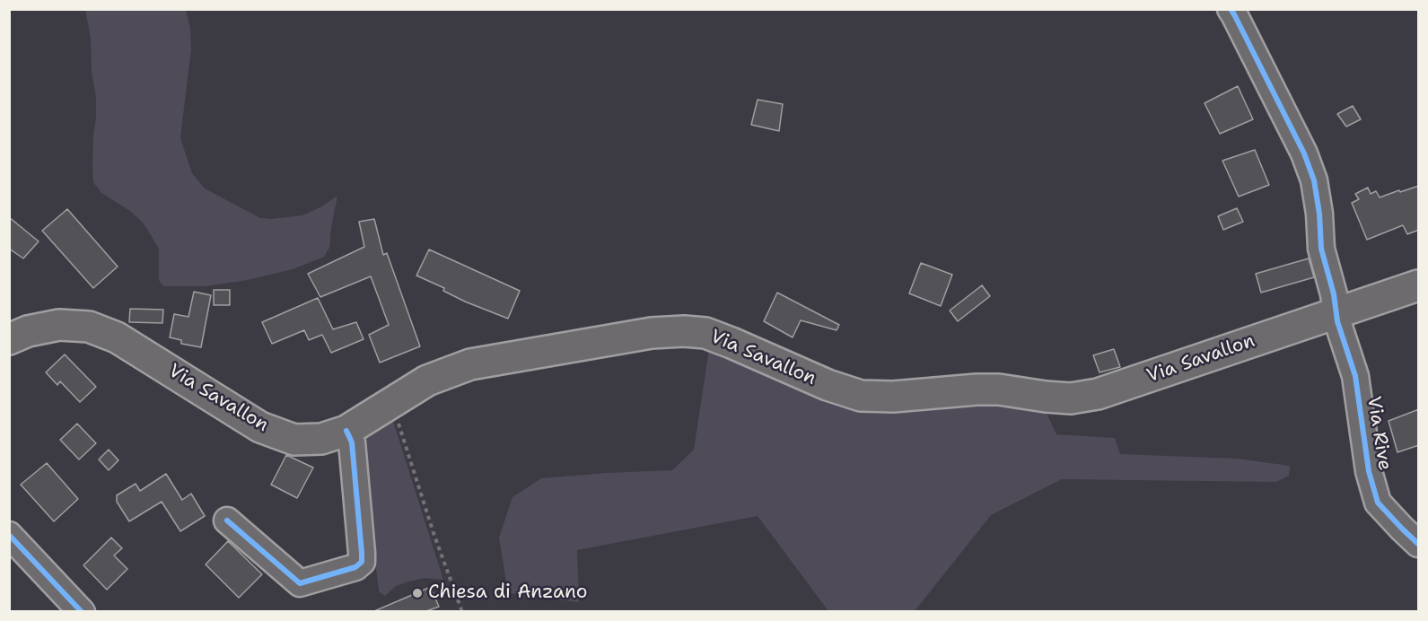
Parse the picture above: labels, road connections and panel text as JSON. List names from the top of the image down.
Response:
{
  "streets": {
    "main road": ["Via Savallon"],
    "street": ["Via Rive"]
  },
  "crossings": [
    ["Via Savallon", "Via Rive"]
  ],
  "places": ["Chiesa di Anzano"]
}
